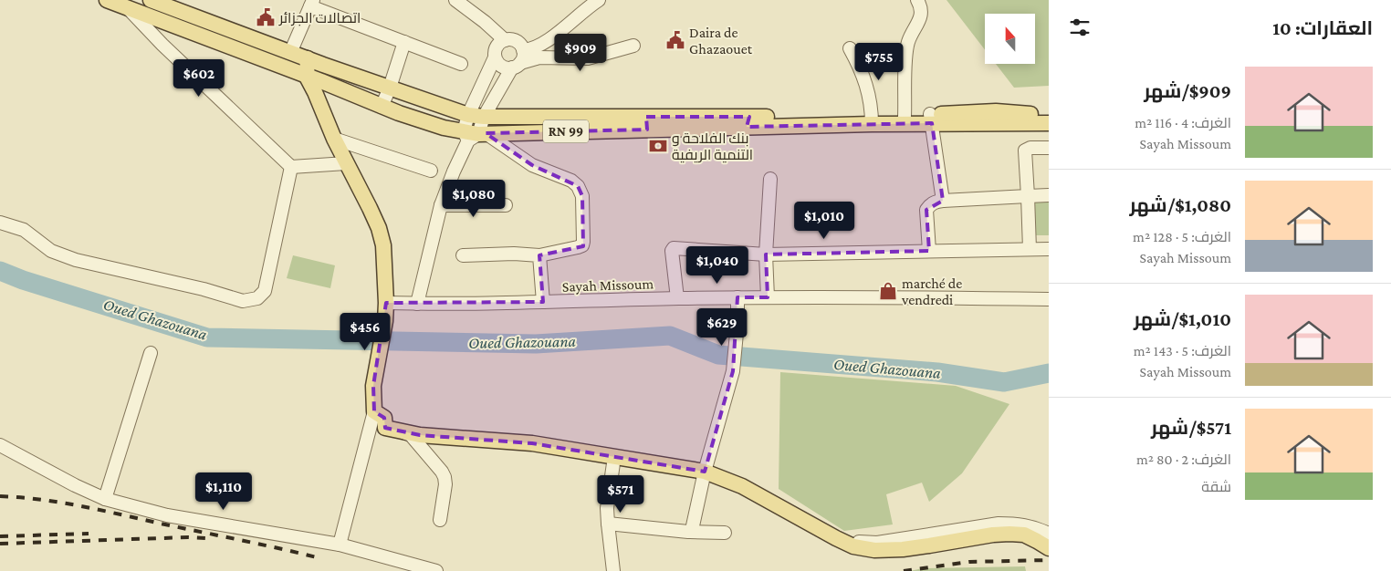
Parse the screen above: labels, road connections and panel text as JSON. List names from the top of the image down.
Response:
{
  "streets": {
    "main road": ["RN 99"],
    "street": ["Sayah Missoum"]
  },
  "water": ["Oued Ghazouana"],
  "places": {
    "public building": ["اتصالات الجزائر", "Daira de Ghazaouet"],
    "bank": ["بنك الفلاحة و التنمية الريفية"],
    "shop": ["marché de vendredi"]
  },
  "north": "top",
  "page": {
    "heading": "العقارات: 10",
    "price": [
      "$909",
      "$755",
      "$602",
      "$1,080",
      "$1,010",
      "$1,040",
      "$629",
      "$456",
      "$1,110",
      "$571"
    ],
    "list": [
      {
        "name": "$909/شهر",
        "note": "الغرف: 4 · 116 m² · Sayah Missoum"
      },
      {
        "name": "$1,080/شهر",
        "note": "الغرف: 5 · 128 m² · Sayah Missoum"
      },
      {
        "name": "$1,010/شهر",
        "note": "الغرف: 5 · 143 m² · Sayah Missoum"
      },
      {
        "name": "$571/شهر",
        "note": "الغرف: 2 · 80 m² · شقة"
      }
    ]
  }
}
